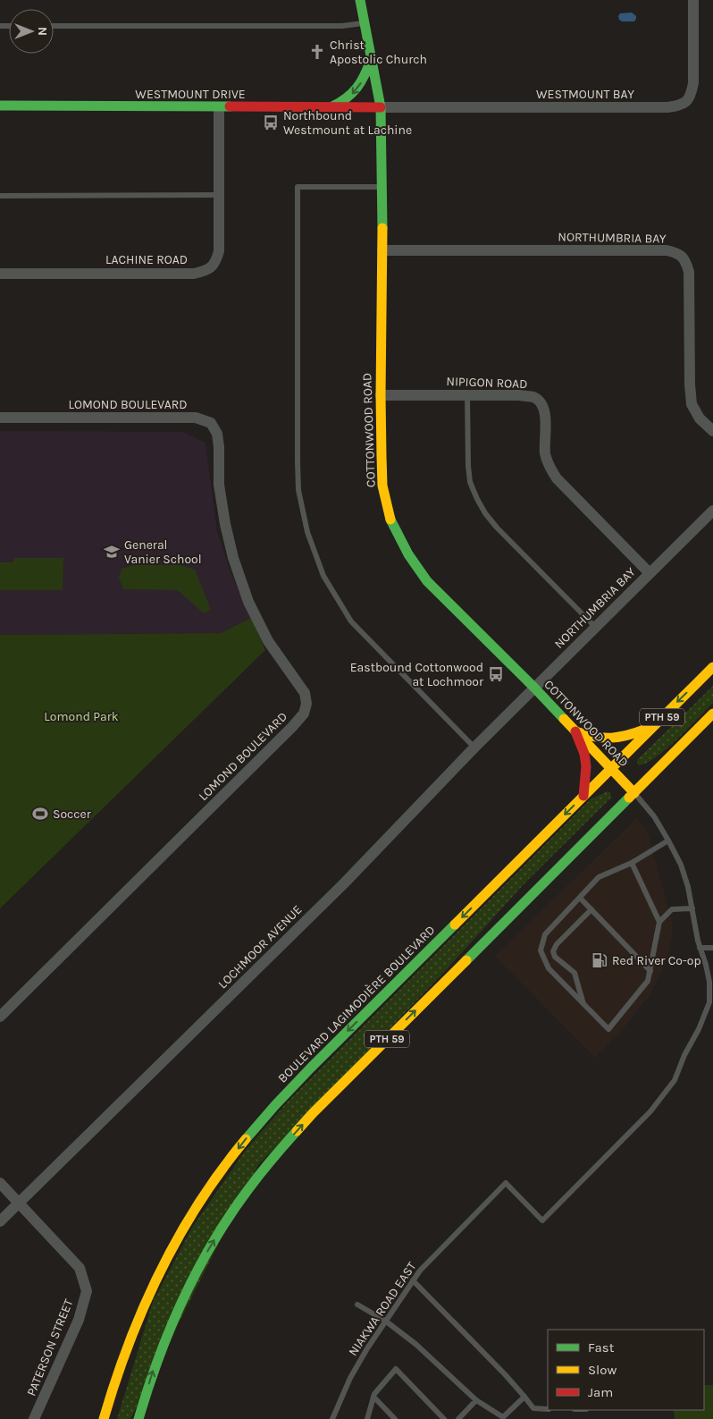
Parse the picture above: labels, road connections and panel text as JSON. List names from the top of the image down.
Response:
{
  "streets": {
    "main road": [
      "WESTMOUNT DRIVE",
      "COTTONWOOD ROAD",
      "PTH 59",
      "BOULEVARD LAGIMODIÈRE BOULEVARD"
    ],
    "street": [
      "WESTMOUNT BAY",
      "NORTHUMBRIA BAY",
      "LACHINE ROAD",
      "NIPIGON ROAD",
      "LOMOND BOULEVARD",
      "LOCHMOOR AVENUE",
      "PATERSON STREET"
    ],
    "lane": ["NIAKWA ROAD EAST"]
  },
  "crossings": [
    ["WESTMOUNT DRIVE", "WESTMOUNT BAY"],
    ["WESTMOUNT DRIVE", "LACHINE ROAD"],
    ["WESTMOUNT DRIVE", "COTTONWOOD ROAD"],
    ["WESTMOUNT BAY", "COTTONWOOD ROAD"],
    ["NORTHUMBRIA BAY", "NIPIGON ROAD"],
    ["NORTHUMBRIA BAY", "COTTONWOOD ROAD"],
    ["NORTHUMBRIA BAY", "LOCHMOOR AVENUE"],
    ["NIPIGON ROAD", "COTTONWOOD ROAD"],
    ["COTTONWOOD ROAD", "PTH 59"],
    ["COTTONWOOD ROAD", "LOCHMOOR AVENUE"],
    ["COTTONWOOD ROAD", "BOULEVARD LAGIMODIÈRE BOULEVARD"],
    ["LOCHMOOR AVENUE", "PATERSON STREET"]
  ],
  "parks": ["Lomond Park"],
  "places": {
    "church": ["Christ Apostolic Church"],
    "bus stop": ["Northbound Westmount at Lachine", "Eastbound Cottonwood at Lochmoor"],
    "school or university": ["General Vanier School"],
    "sports": ["Soccer"],
    "fuel station": ["Red River Co-op"]
  },
  "legend": ["Fast", "Slow", "Jam"],
  "north": "right"
}
